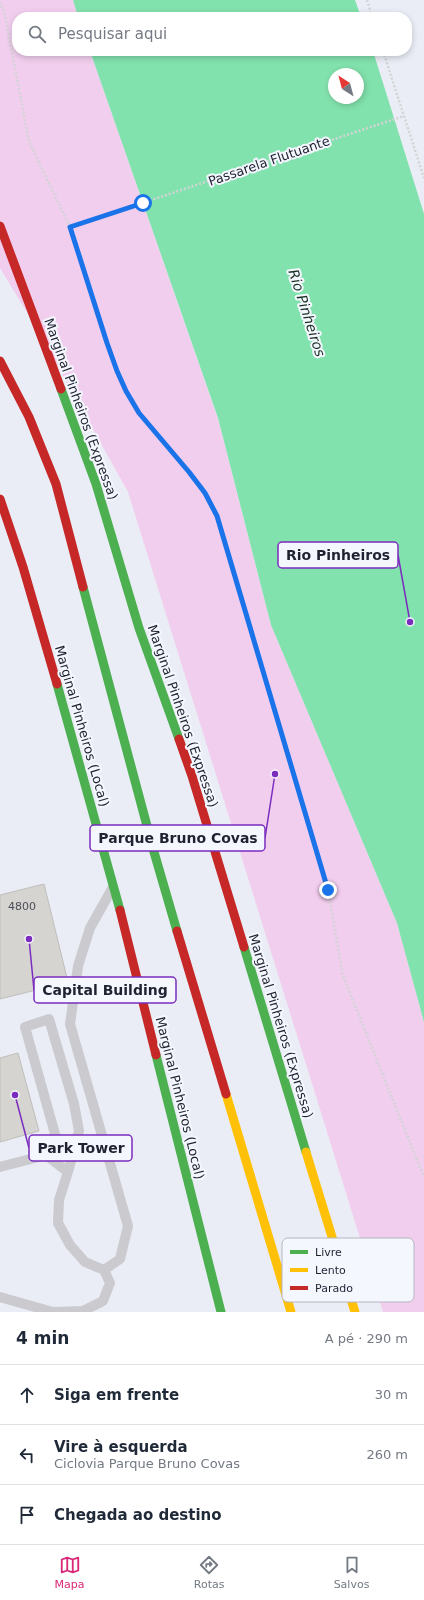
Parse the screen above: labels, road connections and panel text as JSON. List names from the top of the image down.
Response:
{
  "streets": {
    "highway": ["Marginal Pinheiros (Expressa)", "Marginal Pinheiros (Local)"],
    "path": ["Passarela Flutuante"]
  },
  "water": ["Rio Pinheiros"],
  "places": [
    "Rio Pinheiros",
    "Parque Bruno Covas",
    "Capital Building",
    "Park Tower"
  ],
  "house_numbers": ["4800"],
  "legend": ["Livre", "Lento", "Parado"],
  "north": "top left",
  "page": {
    "search": "Pesquisar aqui",
    "heading": ["4 min", "A pé · 290 m"],
    "list": [
      ["Siga em frente", "30 m"],
      ["Vire à esquerda", "Ciclovia Parque Bruno Covas", "260 m"],
      "Chegada ao destino"
    ],
    "nav": ["Mapa", "Rotas", "Salvos"]
  }
}
